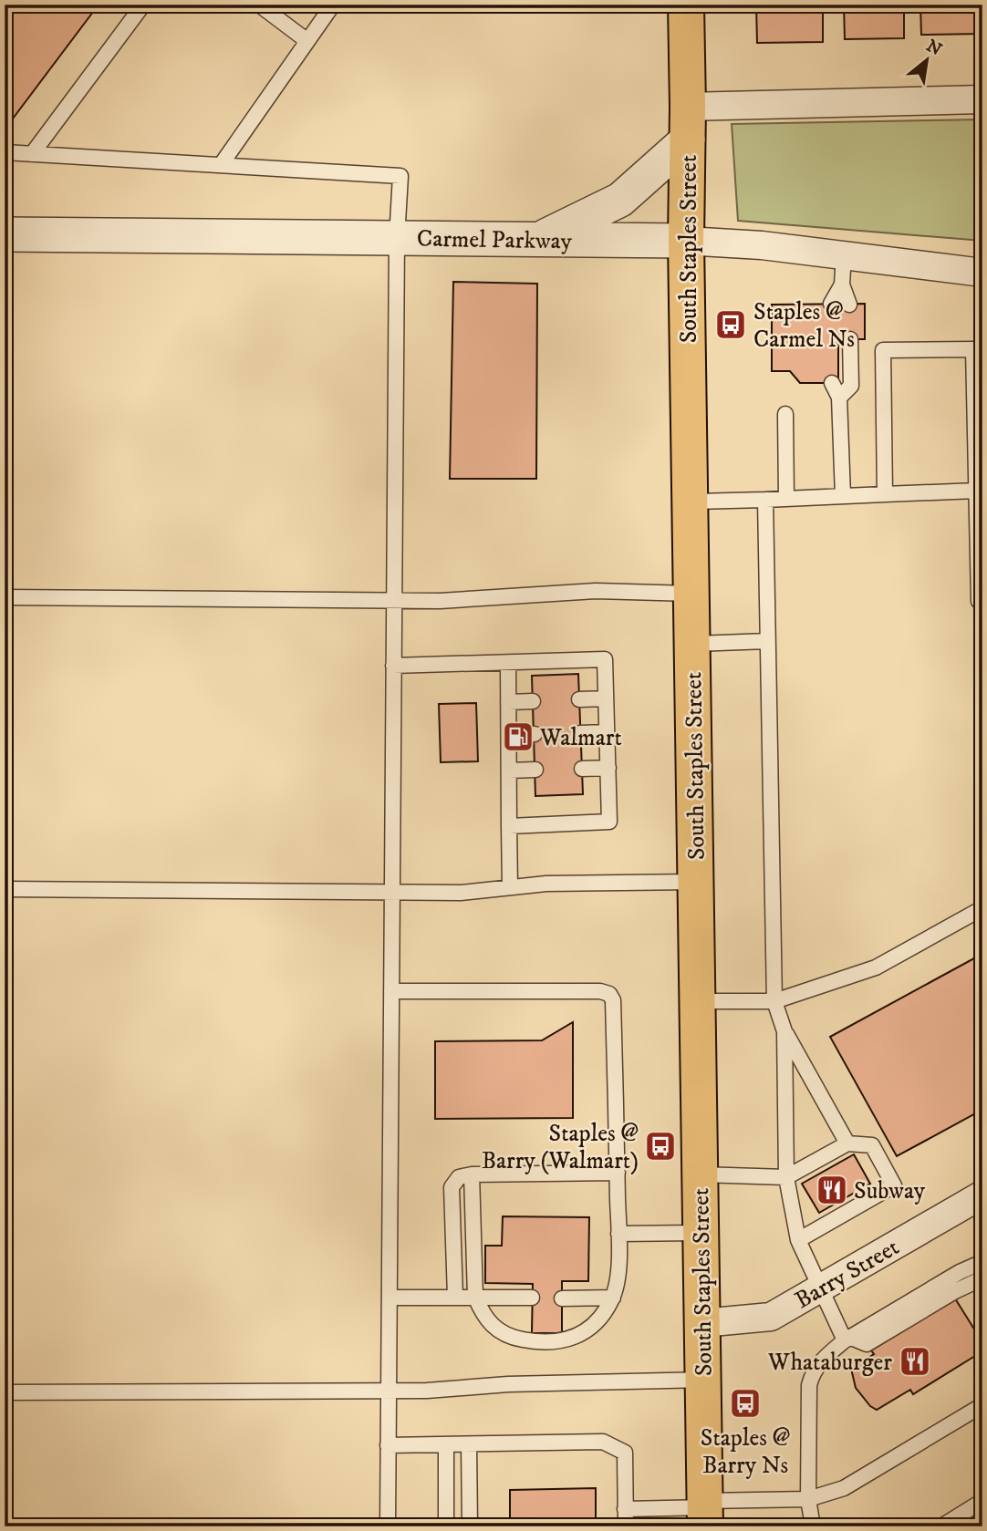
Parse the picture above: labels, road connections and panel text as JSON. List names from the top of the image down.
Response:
{
  "streets": {
    "main road": ["South Staples Street"],
    "street": ["Carmel Parkway", "Barry Street"]
  },
  "crossings": [
    ["Carmel Parkway", "South Staples Street"],
    ["South Staples Street", "Barry Street"]
  ],
  "places": {
    "bus stop": ["Staples @ Carmel Ns", "Staples @ Barry (Walmart)", "Staples @ Barry Ns"],
    "fuel station": ["Walmart"],
    "restaurant": ["Subway", "Whataburger"]
  },
  "north": "top right"
}
